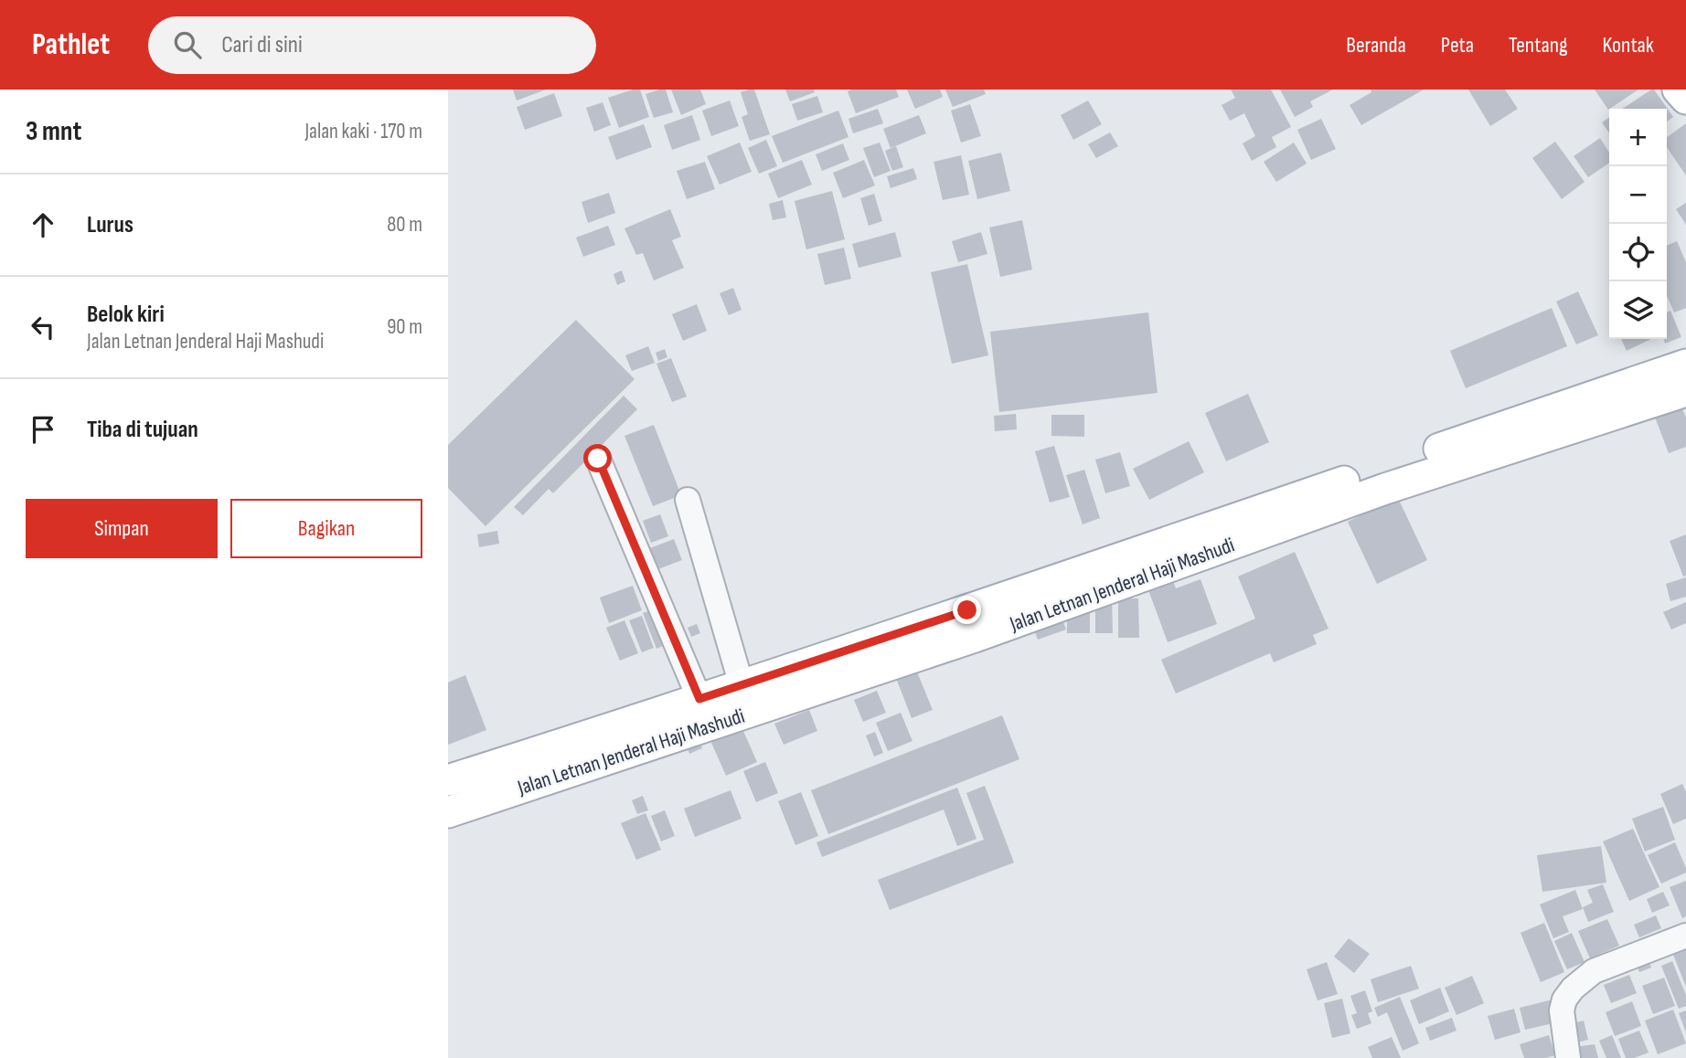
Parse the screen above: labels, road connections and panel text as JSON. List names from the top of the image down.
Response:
{
  "streets": {
    "main road": ["Jalan Letnan Jenderal Haji Mashudi"]
  },
  "page": {
    "header": "Pathlet",
    "search": "Cari di sini",
    "nav": [
      "Beranda",
      "Peta",
      "Tentang",
      "Kontak"
    ],
    "heading": ["3 mnt", "Jalan kaki · 170 m"],
    "map_buttons": ["+", "−"],
    "list": [
      ["Lurus", "80 m"],
      ["Belok kiri", "Jalan Letnan Jenderal Haji Mashudi", "90 m"],
      "Tiba di tujuan"
    ],
    "buttons": ["Simpan", "Bagikan"]
  }
}
